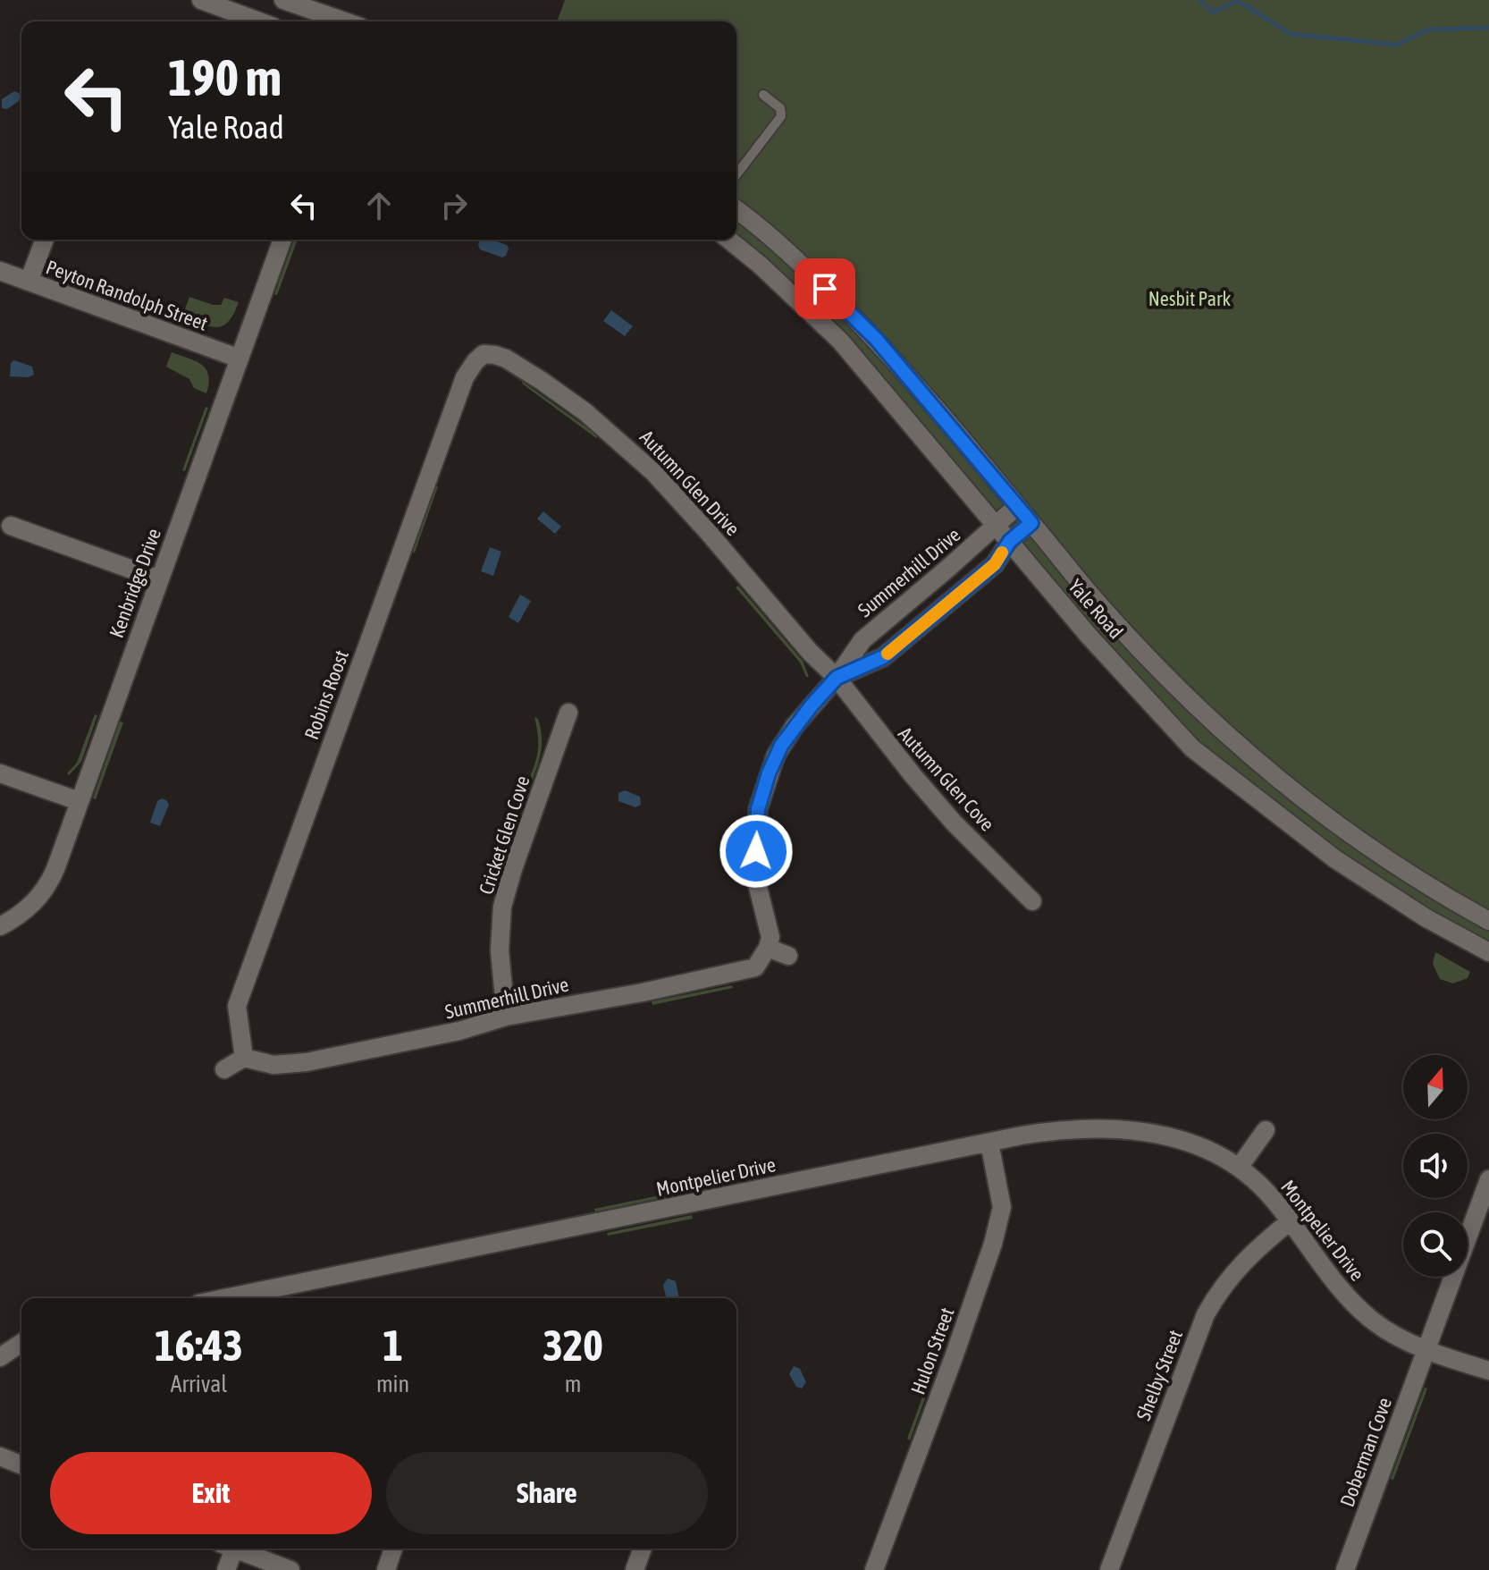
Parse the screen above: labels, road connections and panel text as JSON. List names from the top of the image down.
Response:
{
  "streets": {
    "street": [
      "Peyton Randolph Street",
      "Autumn Glen Drive",
      "Summerhill Drive",
      "Kenbridge Drive",
      "Yale Road",
      "Robins Roost",
      "Autumn Glen Cove",
      "Cricket Glen Cove",
      "Montpelier Drive",
      "Hulon Street",
      "Shelby Street",
      "Doberman Cove"
    ]
  },
  "crossings": [
    ["Peyton Randolph Street", "Kenbridge Drive"],
    ["Autumn Glen Drive", "Summerhill Drive"],
    ["Autumn Glen Drive", "Robins Roost"],
    ["Autumn Glen Drive", "Autumn Glen Cove"],
    ["Summerhill Drive", "Yale Road"],
    ["Summerhill Drive", "Robins Roost"],
    ["Summerhill Drive", "Autumn Glen Cove"],
    ["Summerhill Drive", "Cricket Glen Cove"],
    ["Montpelier Drive", "Hulon Street"],
    ["Montpelier Drive", "Shelby Street"],
    ["Montpelier Drive", "Doberman Cove"]
  ],
  "parks": ["Nesbit Park"],
  "north": "top",
  "page": {
    "turn": ["190 m", "Yale Road"],
    "eta": [
      "16:43",
      "Arrival",
      "1",
      "min",
      "320",
      "m"
    ],
    "buttons": ["Exit", "Share"]
  }
}
